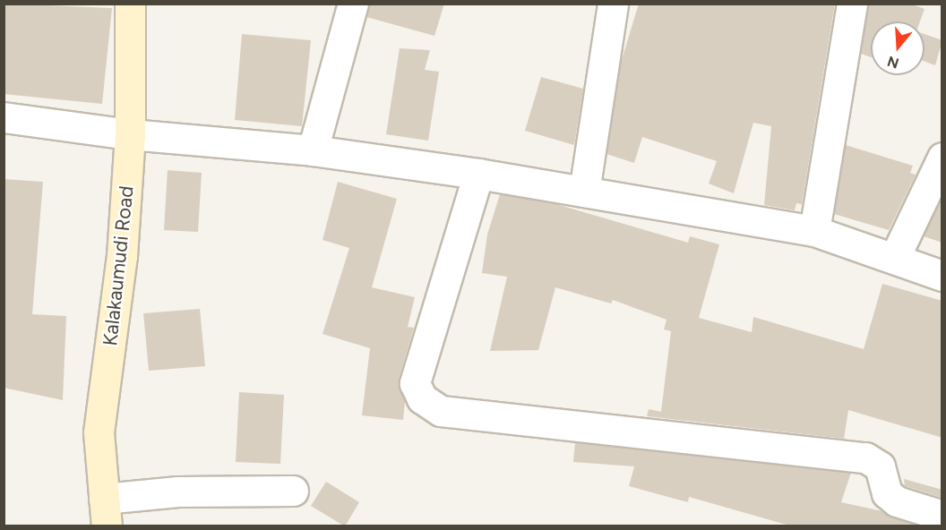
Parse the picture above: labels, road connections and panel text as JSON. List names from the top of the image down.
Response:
{
  "streets": {
    "street": ["Kalakaumudi Road"]
  },
  "north": "bottom"
}
